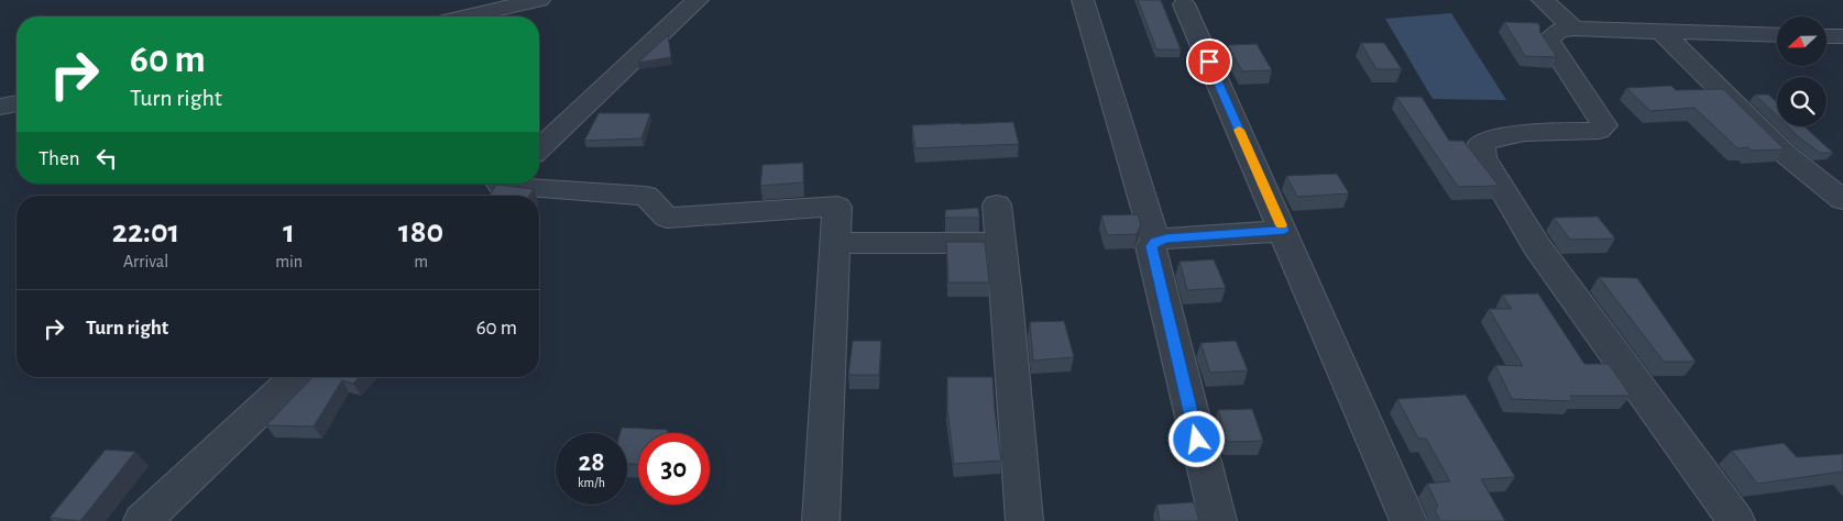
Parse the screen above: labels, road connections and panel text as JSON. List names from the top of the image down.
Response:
{
  "north": "left",
  "page": {
    "turn": ["60 m", "Turn right"],
    "then": "Then",
    "eta": [
      "22:01",
      "Arrival",
      "1",
      "min",
      "180",
      "m"
    ],
    "list": [
      {
        "name": "Turn right",
        "value": "60 m"
      }
    ],
    "speed": "28 km/h",
    "limit": "30"
  }
}
